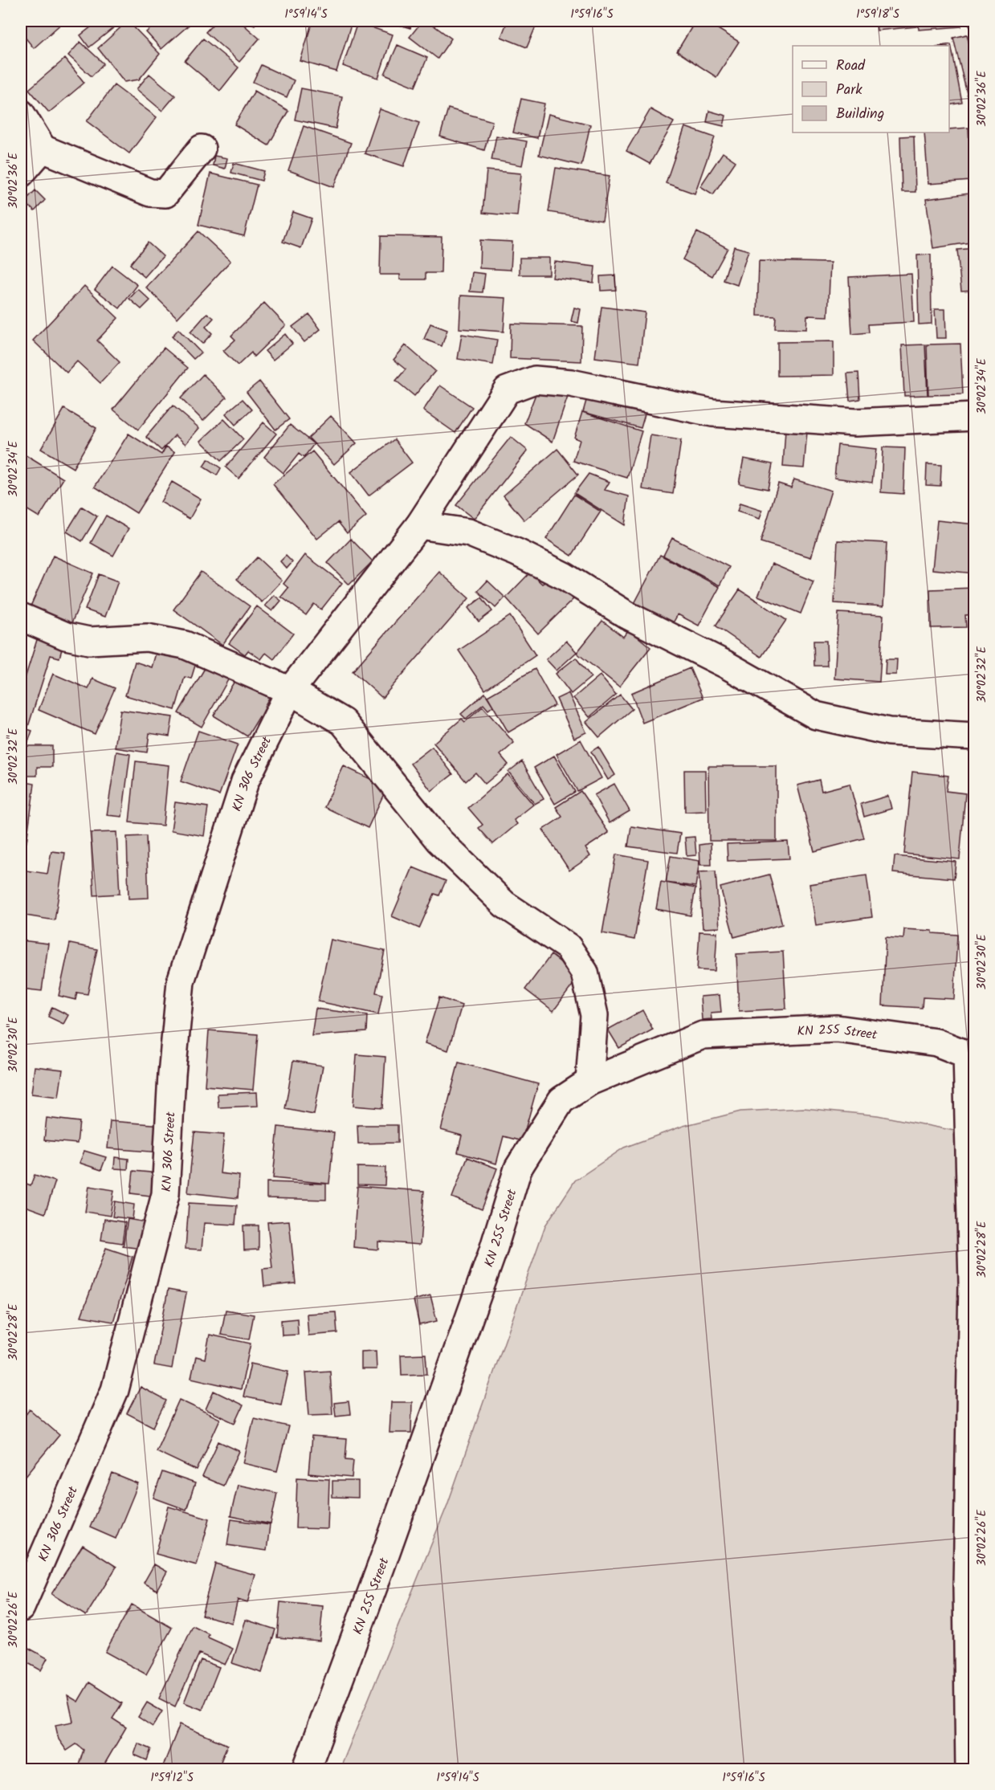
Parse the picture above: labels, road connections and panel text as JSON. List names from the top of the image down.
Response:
{
  "streets": {
    "street": ["KN 306 Street", "KN 255 Street"]
  },
  "legend": ["Road", "Park", "Building"],
  "coordinates": [
    "1°59'14\"S",
    "1°59'16\"S",
    "1°59'18\"S",
    "30°02'36\"E",
    "30°02'34\"E",
    "30°02'32\"E",
    "30°02'30\"E",
    "30°02'28\"E",
    "30°02'26\"E",
    "1°59'12\"S"
  ]
}
